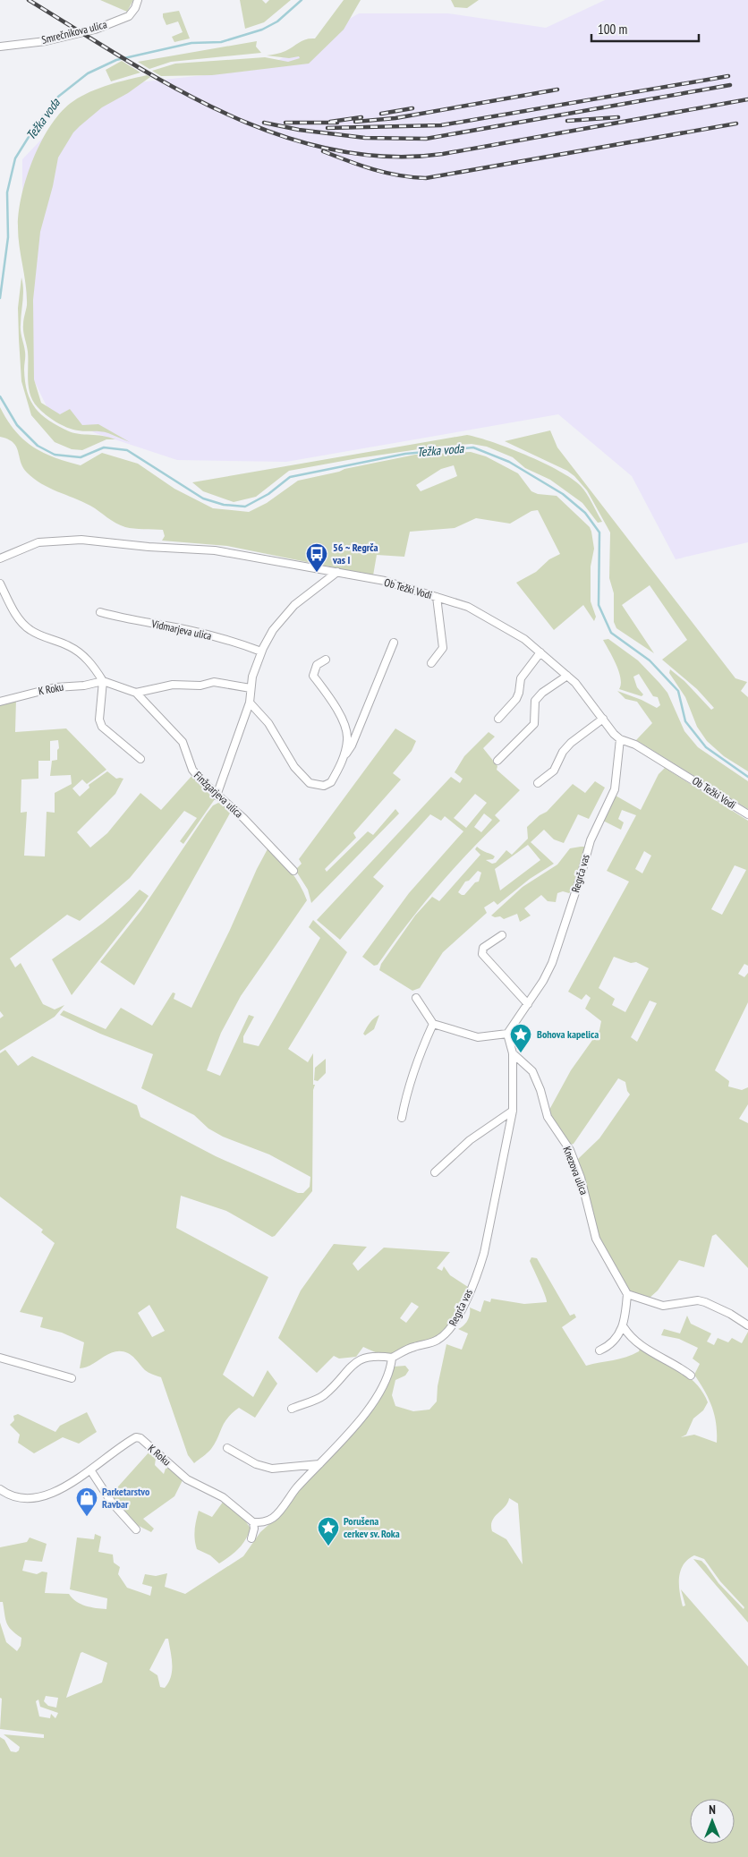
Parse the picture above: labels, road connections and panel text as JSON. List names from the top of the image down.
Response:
{
  "streets": {
    "street": [
      "Smrečnikova ulica",
      "Ob Težki Vodi",
      "Vidmarjeva ulica",
      "K Roku",
      "Finžgarjeva ulica",
      "Regrča vas",
      "Knezova ulica"
    ]
  },
  "crossings": [
    ["Ob Težki Vodi", "Regrča vas"],
    ["K Roku", "Finžgarjeva ulica"],
    ["Regrča vas", "Knezova ulica"]
  ],
  "water": ["Težka voda"],
  "places": {
    "bus stop": ["56 ~ Regrča vas I"],
    "place": ["Bohova kapelica", "Porušena cerkev sv. Roka"],
    "shop": ["Parketarstvo Ravbar"]
  },
  "scale_bar": "100 m",
  "north": "top"
}
